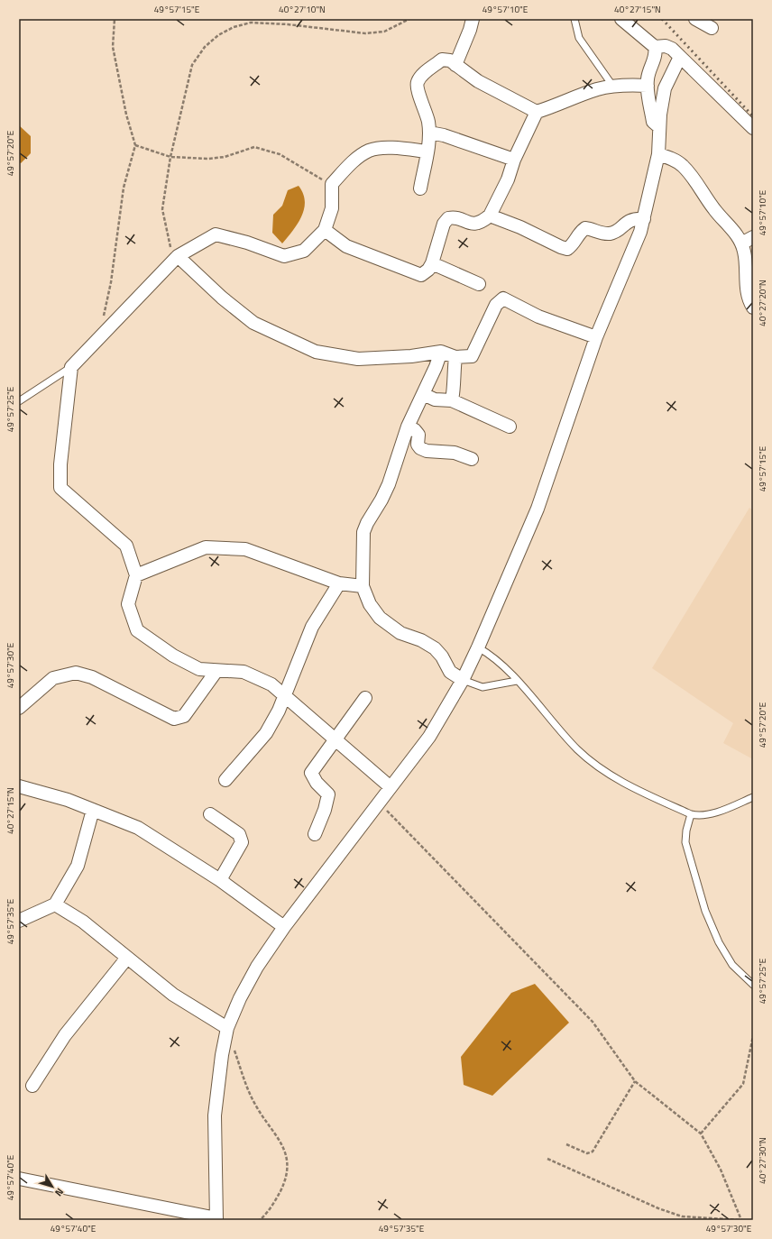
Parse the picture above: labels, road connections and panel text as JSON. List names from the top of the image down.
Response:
{
  "north": "bottom right",
  "coordinates": [
    "49°57'15\"E",
    "40°27'10\"N",
    "49°57'10\"E",
    "40°27'15\"N",
    "49°57'20\"E",
    "40°27'20\"N",
    "49°57'25\"E",
    "49°57'30\"E",
    "49°57'35\"E",
    "40°27'30\"N",
    "49°57'40\"E"
  ]
}
